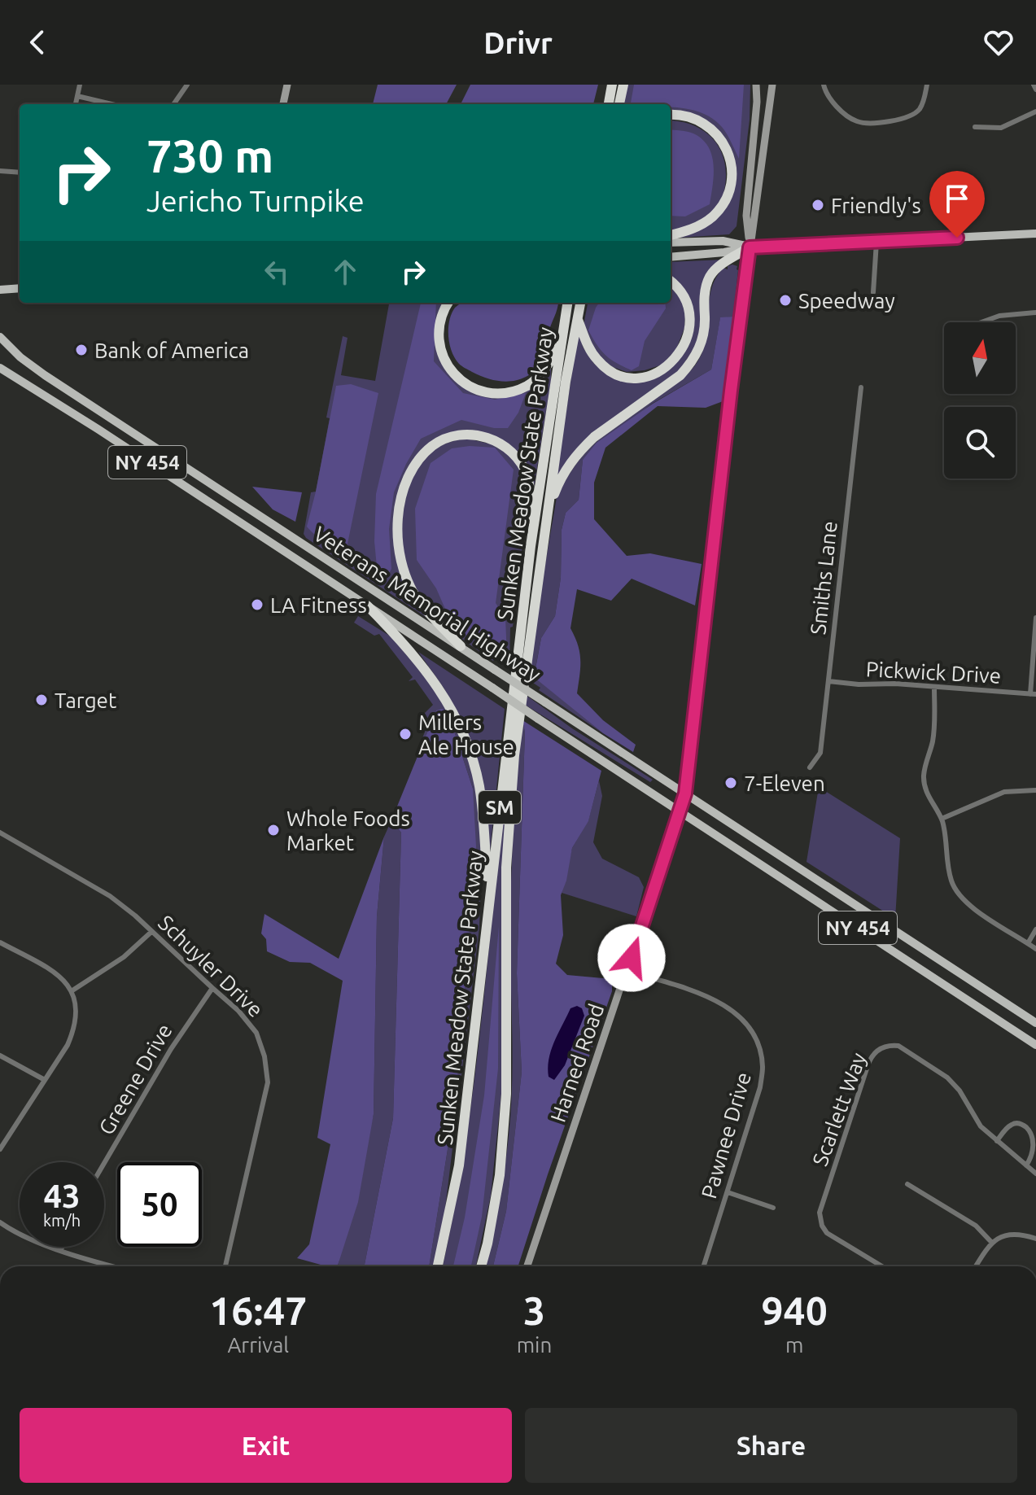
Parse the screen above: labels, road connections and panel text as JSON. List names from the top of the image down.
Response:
{
  "streets": {
    "highway": ["Sunken Meadow State Parkway", "SM"],
    "main road": ["NY 454", "Veterans Memorial Highway", "Harned Road"],
    "street": [
      "Smiths Lane",
      "Pickwick Drive",
      "Schuyler Drive",
      "Greene Drive",
      "Scarlett Way",
      "Pawnee Drive"
    ]
  },
  "crossings": [
    ["Smiths Lane", "Pickwick Drive"],
    ["Veterans Memorial Highway", "Harned Road"],
    ["Schuyler Drive", "Greene Drive"],
    ["Harned Road", "Pawnee Drive"]
  ],
  "places": [
    "Friendly's",
    "Speedway",
    "Bank of America",
    "LA Fitness",
    "Target",
    "Millers Ale House",
    "7-Eleven",
    "Whole Foods Market"
  ],
  "north": "top",
  "page": {
    "header": "Drivr",
    "turn": ["730 m", "Jericho Turnpike"],
    "speed": "43 km/h",
    "limit": "50",
    "eta": [
      "16:47",
      "Arrival",
      "3",
      "min",
      "940",
      "m"
    ],
    "buttons": ["Exit", "Share"]
  }
}
